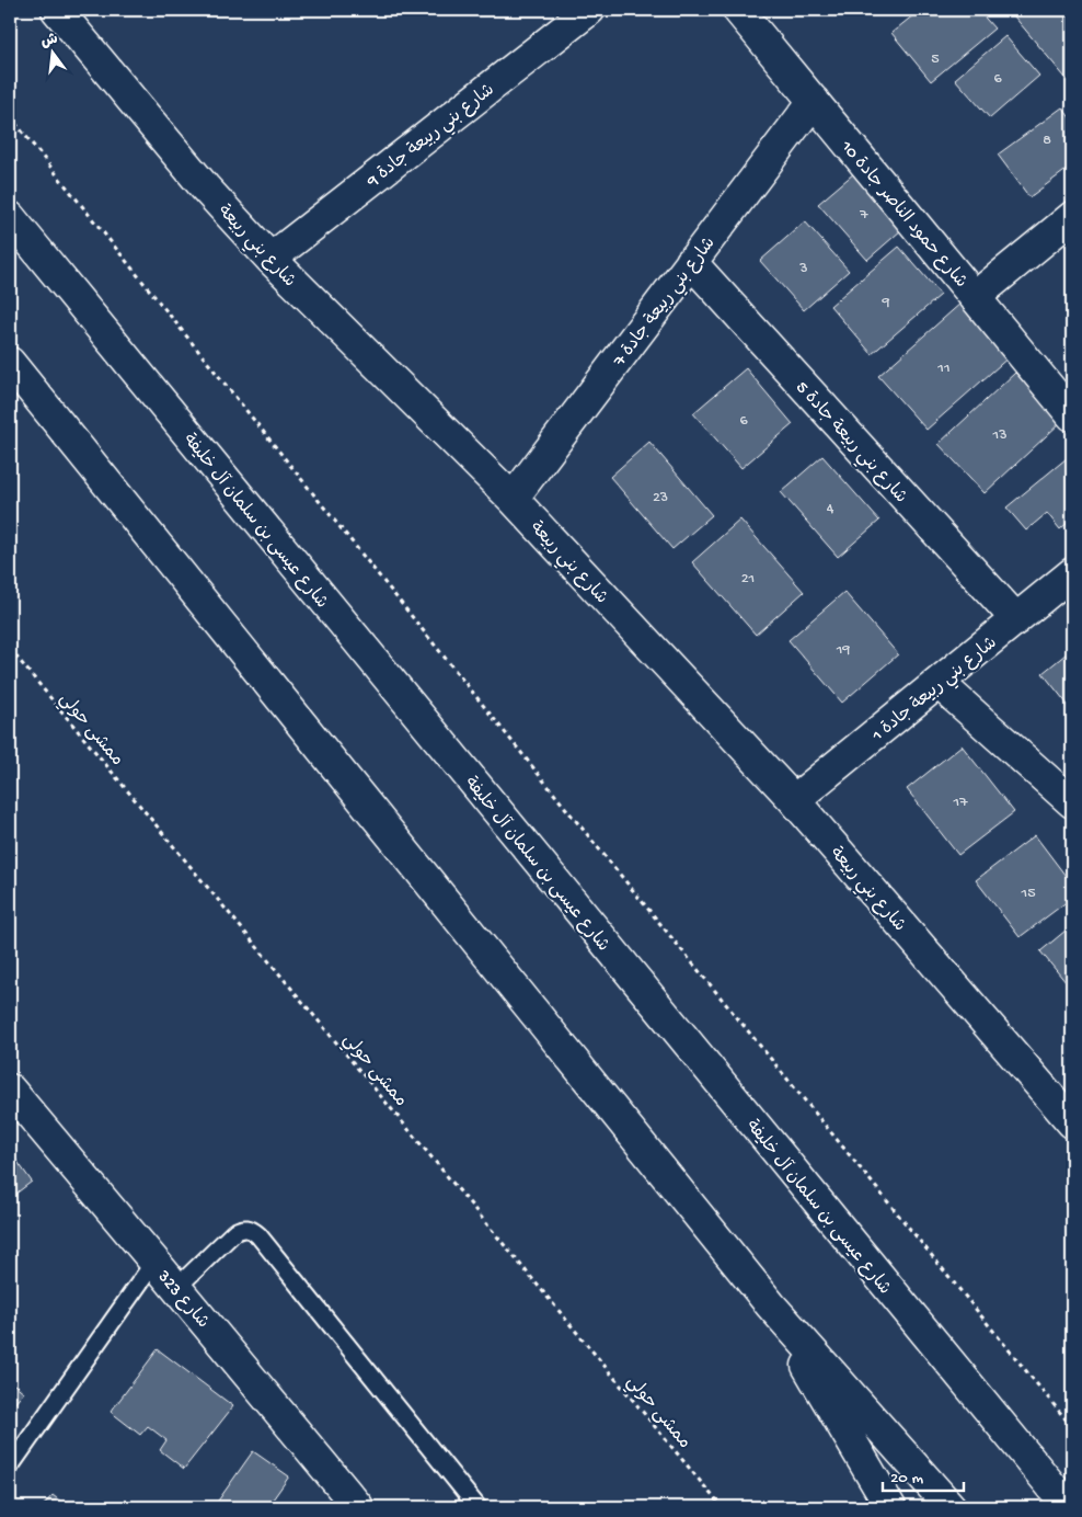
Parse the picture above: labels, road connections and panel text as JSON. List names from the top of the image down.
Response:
{
  "streets": {
    "main road": [
      "شارع بني ربيعة جادة 9",
      "شارع حمود الناصر جادة 10",
      "شارع بني ربيعة",
      "شارع بني ربيعة جادة 7",
      "شارع بني ربيعة جادة 5",
      "شارع عيسى بن سلمان آل خليفة",
      "شارع بني ربيعة جادة 1",
      "شارع 323"
    ],
    "path": ["ممشى حولي"]
  },
  "crossings": [
    ["شارع بني ربيعة جادة 9", "شارع بني ربيعة"],
    ["شارع حمود الناصر جادة 10", "شارع بني ربيعة جادة 7"],
    ["شارع بني ربيعة", "شارع بني ربيعة جادة 7"],
    ["شارع بني ربيعة", "شارع بني ربيعة جادة 1"],
    ["شارع بني ربيعة جادة 7", "شارع بني ربيعة جادة 5"],
    ["شارع بني ربيعة جادة 5", "شارع بني ربيعة جادة 1"]
  ],
  "house_numbers": [
    "5",
    "6",
    "8",
    "7",
    "3",
    "9",
    "11",
    "6",
    "13",
    "23",
    "4",
    "21",
    "19",
    "17",
    "15"
  ],
  "scale_bar": "20 m",
  "north": "top"
}
